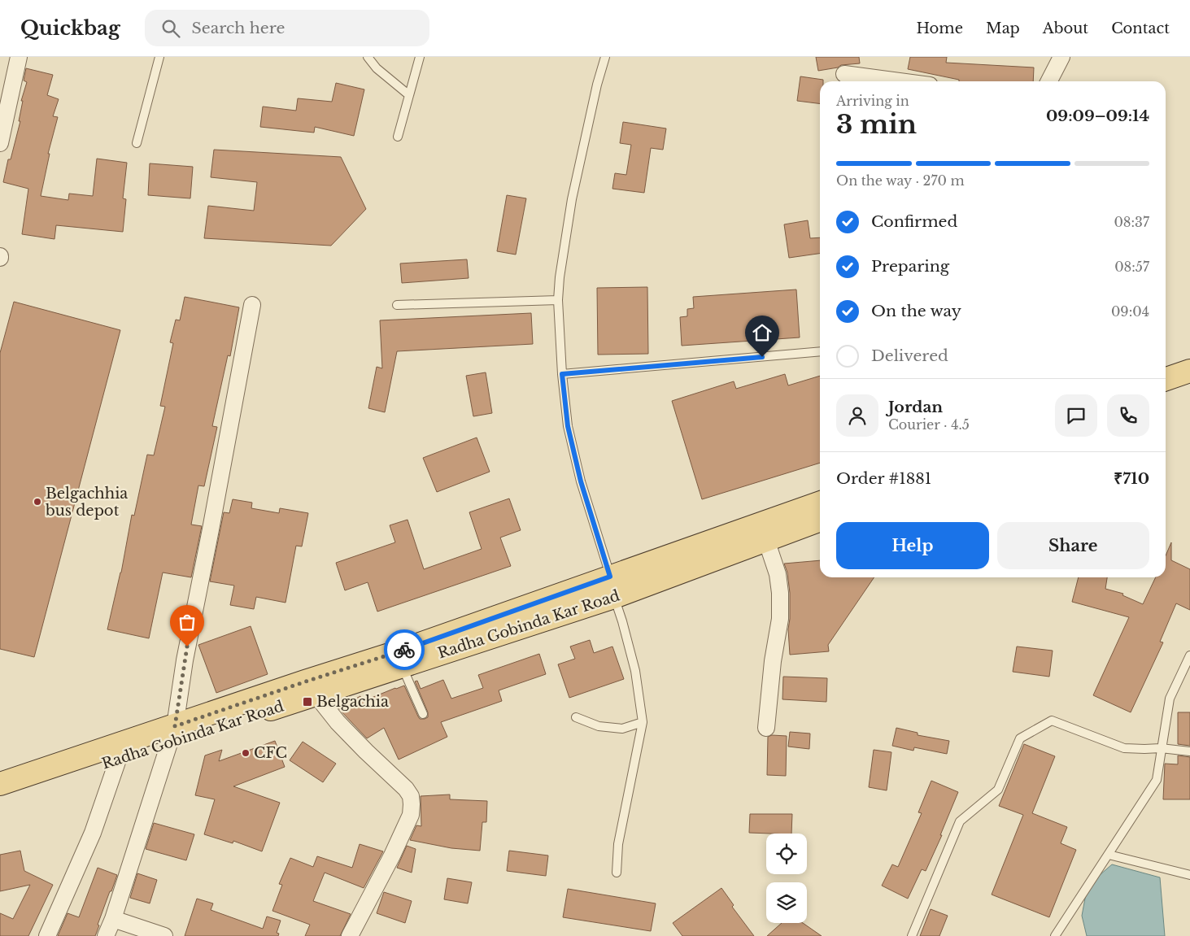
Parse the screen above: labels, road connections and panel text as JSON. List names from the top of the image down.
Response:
{
  "streets": {
    "main road": ["Radha Gobinda Kar Road"]
  },
  "places": {
    "other": ["Belgachhia bus depot", "CFC"],
    "transit": ["Belgachia"]
  },
  "page": {
    "header": "Quickbag",
    "search": "Search here",
    "nav": [
      "Home",
      "Map",
      "About",
      "Contact"
    ],
    "heading": ["3 min", "Arriving in", "09:09–09:14"],
    "panel": [
      "Jordan",
      "Courier · 4.5",
      "Order #1881",
      "₹710"
    ],
    "bar": "On the way · 270 m",
    "list": [
      ["Confirmed", "08:37"],
      ["Preparing", "08:57"],
      ["On the way", "09:04"],
      "Delivered"
    ],
    "buttons": ["Help", "Share"]
  }
}
